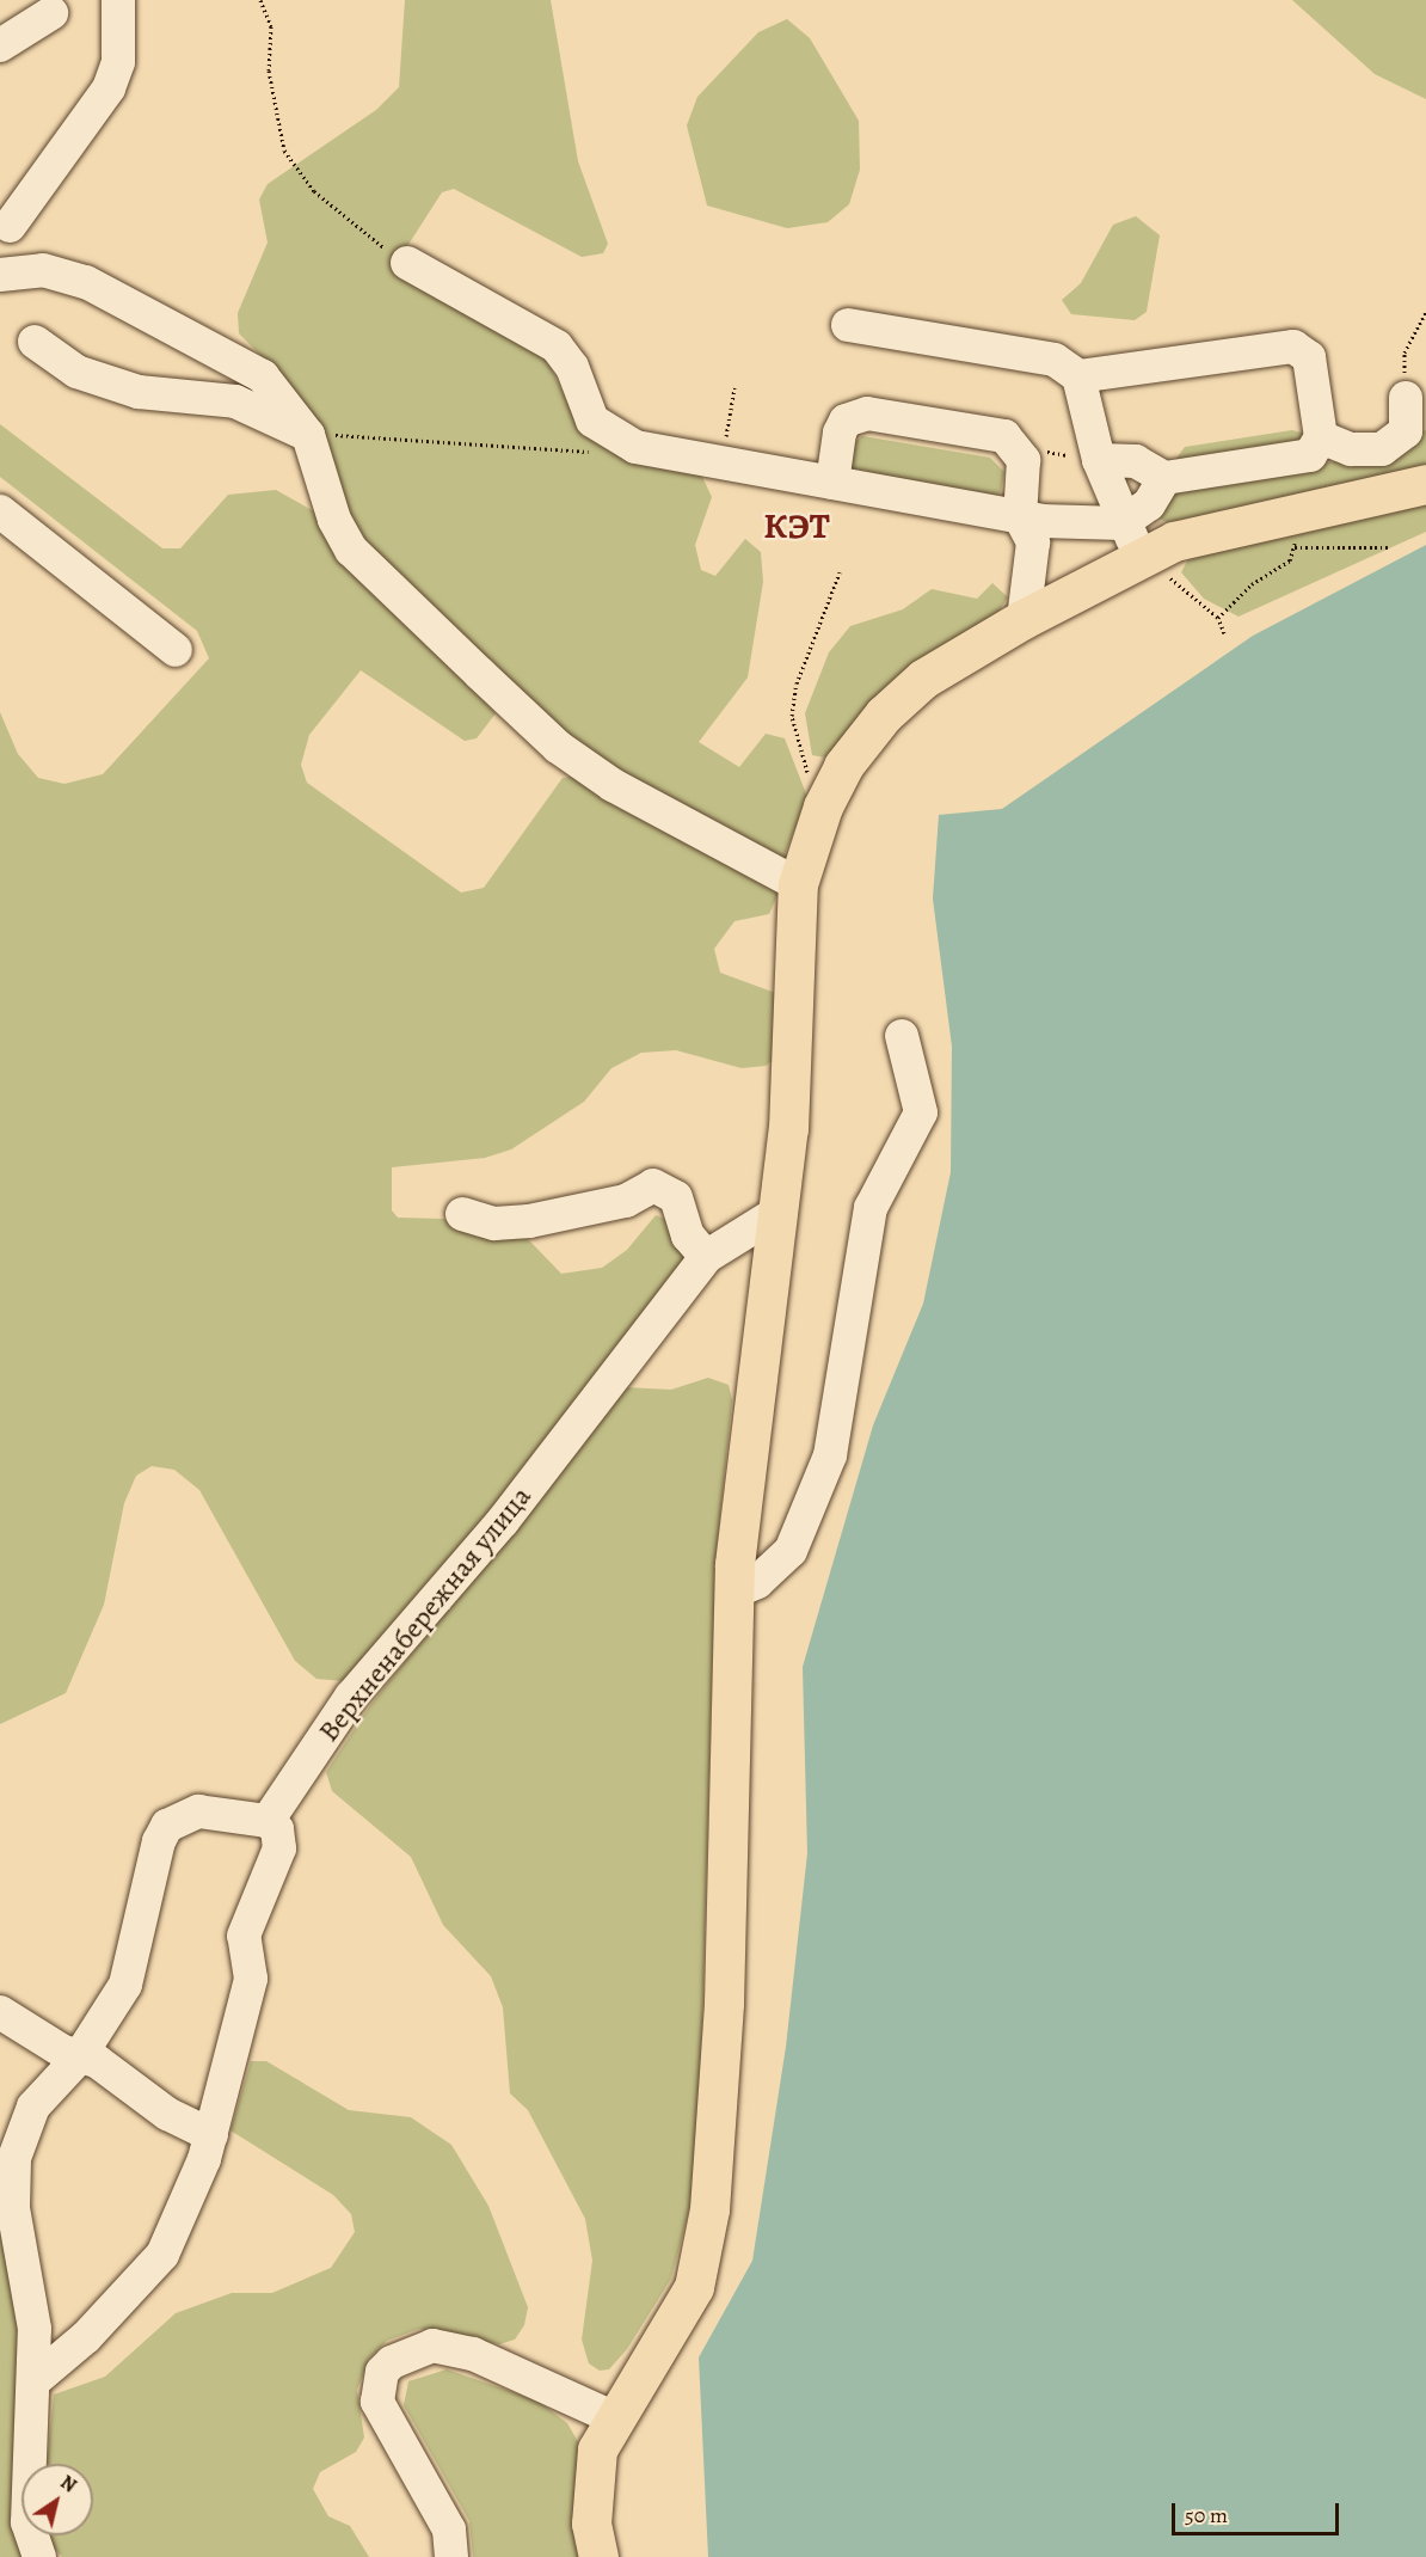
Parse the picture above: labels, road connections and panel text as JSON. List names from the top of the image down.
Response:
{
  "streets": {
    "street": ["Верхненабережная улица"]
  },
  "districts": ["КЭТ"],
  "scale_bar": "50 m",
  "north": "top right"
}
